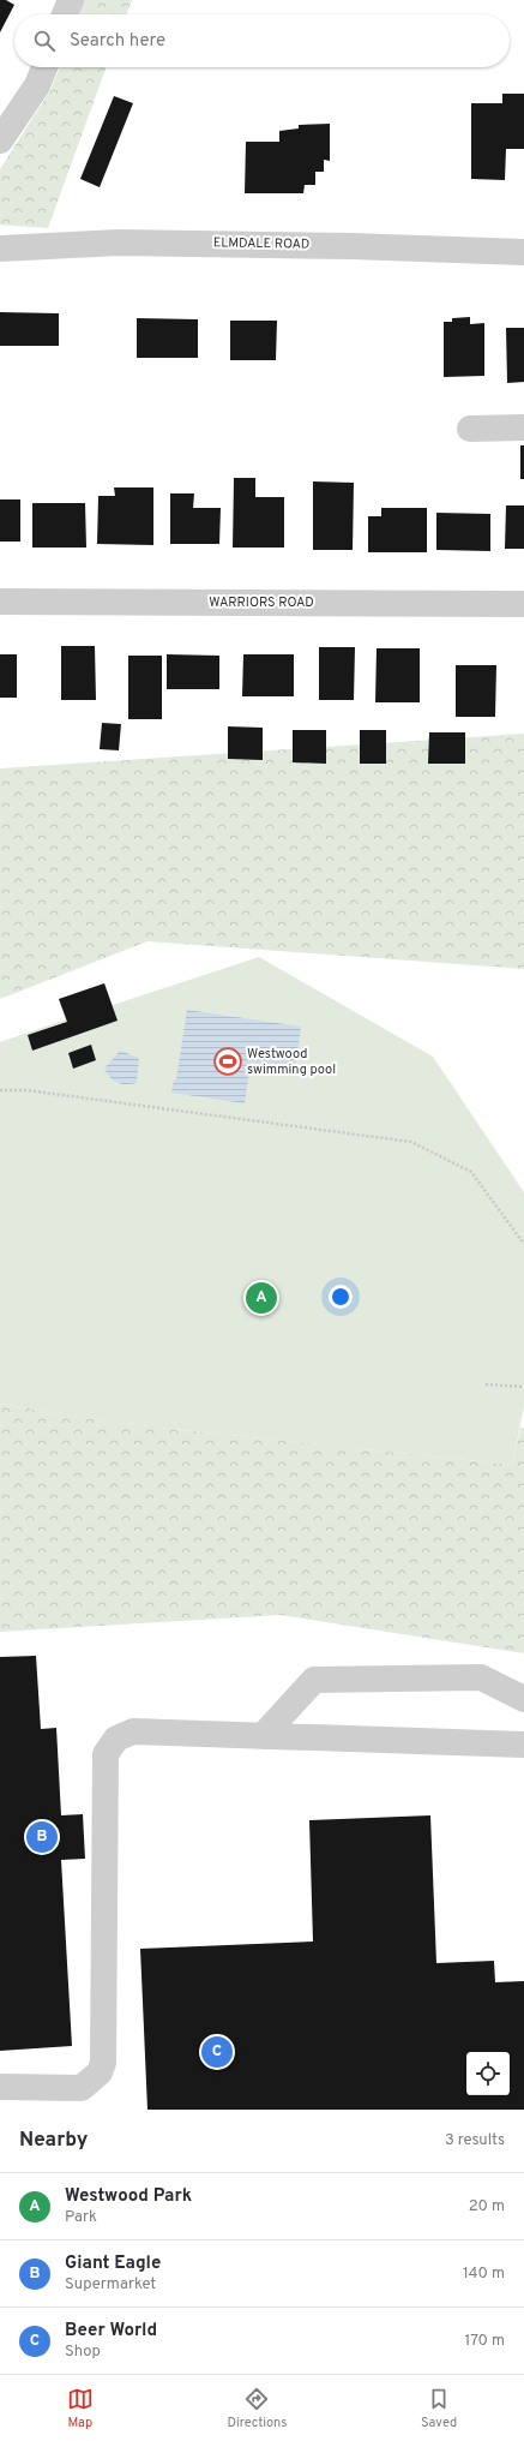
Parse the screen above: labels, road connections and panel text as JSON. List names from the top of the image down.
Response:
{
  "streets": {
    "street": ["ELMDALE ROAD", "WARRIORS ROAD"]
  },
  "places": {
    "sports": ["Westwood swimming pool"]
  },
  "page": {
    "search": "Search here",
    "pins": ["A", "B", "C"],
    "heading": ["Nearby", "3 results"],
    "list": [
      {
        "mark": "A",
        "name": "Westwood Park",
        "note": "Park",
        "value": "20 m"
      },
      {
        "mark": "B",
        "name": "Giant Eagle",
        "note": "Supermarket",
        "value": "140 m"
      },
      {
        "mark": "C",
        "name": "Beer World",
        "note": "Shop",
        "value": "170 m"
      }
    ],
    "nav": ["Map", "Directions", "Saved"]
  }
}
